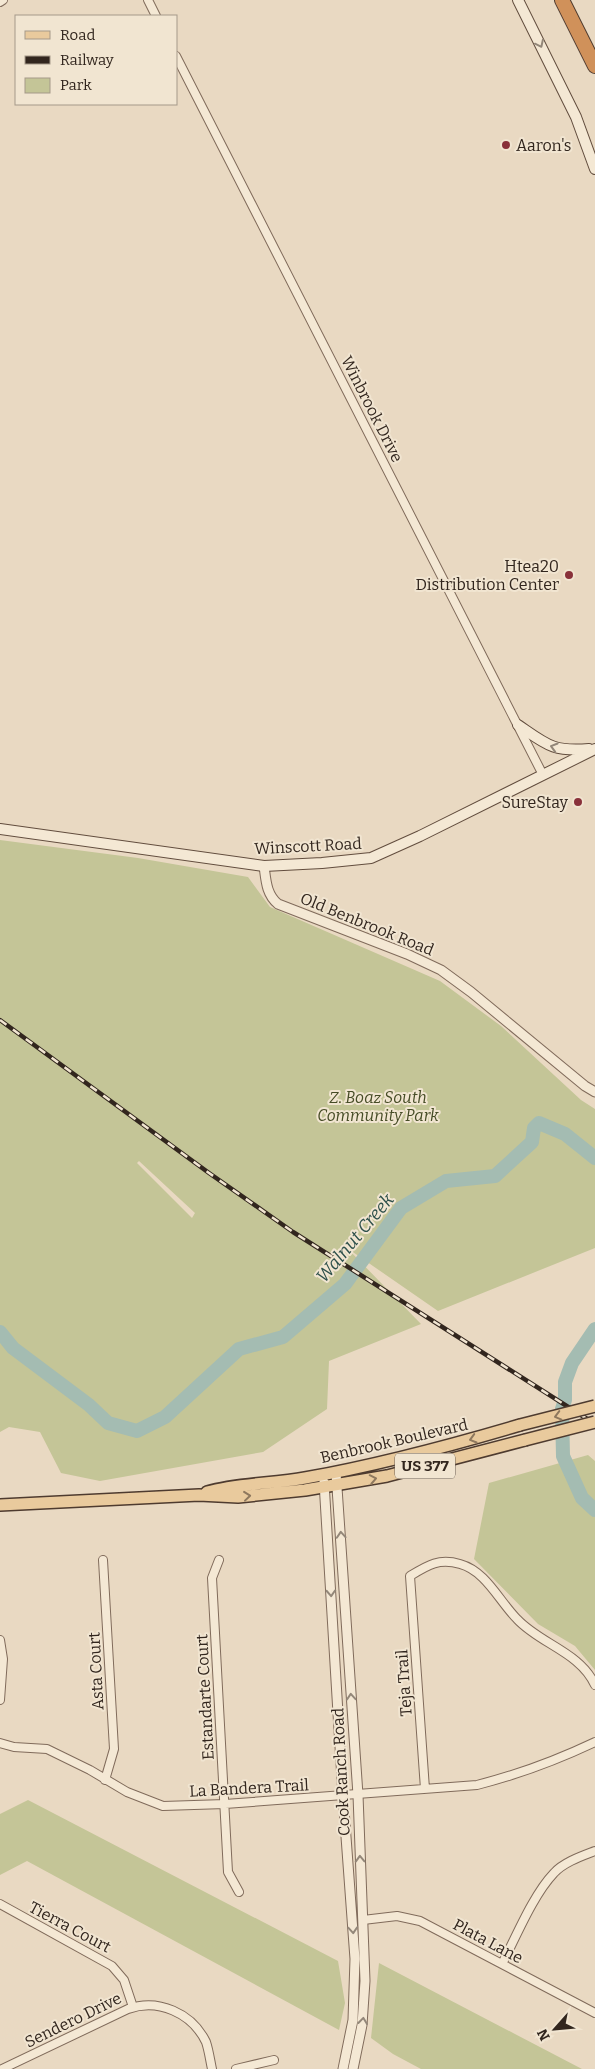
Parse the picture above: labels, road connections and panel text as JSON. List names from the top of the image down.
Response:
{
  "streets": {
    "main road": ["Winscott Road", "Benbrook Boulevard", "US 377"],
    "street": [
      "Winbrook Drive",
      "Old Benbrook Road",
      "Asta Court",
      "Teja Trail",
      "Estandarte Court",
      "Cook Ranch Road",
      "La Bandera Trail",
      "Tierra Court",
      "Plata Lane",
      "Sendero Drive"
    ]
  },
  "crossings": [
    ["Winbrook Drive", "Winscott Road"],
    ["Winscott Road", "Old Benbrook Road"],
    ["Benbrook Boulevard", "Cook Ranch Road"],
    ["Asta Court", "La Bandera Trail"],
    ["Teja Trail", "La Bandera Trail"],
    ["Estandarte Court", "La Bandera Trail"],
    ["Cook Ranch Road", "La Bandera Trail"],
    ["Cook Ranch Road", "Plata Lane"],
    ["Tierra Court", "Sendero Drive"]
  ],
  "water": ["Walnut Creek"],
  "parks": ["Z. Boaz South Community Park"],
  "places": ["Aaron's", "Htea20 Distribution Center", "SureStay"],
  "legend": ["Road", "Railway", "Park"],
  "north": "bottom left"
}
